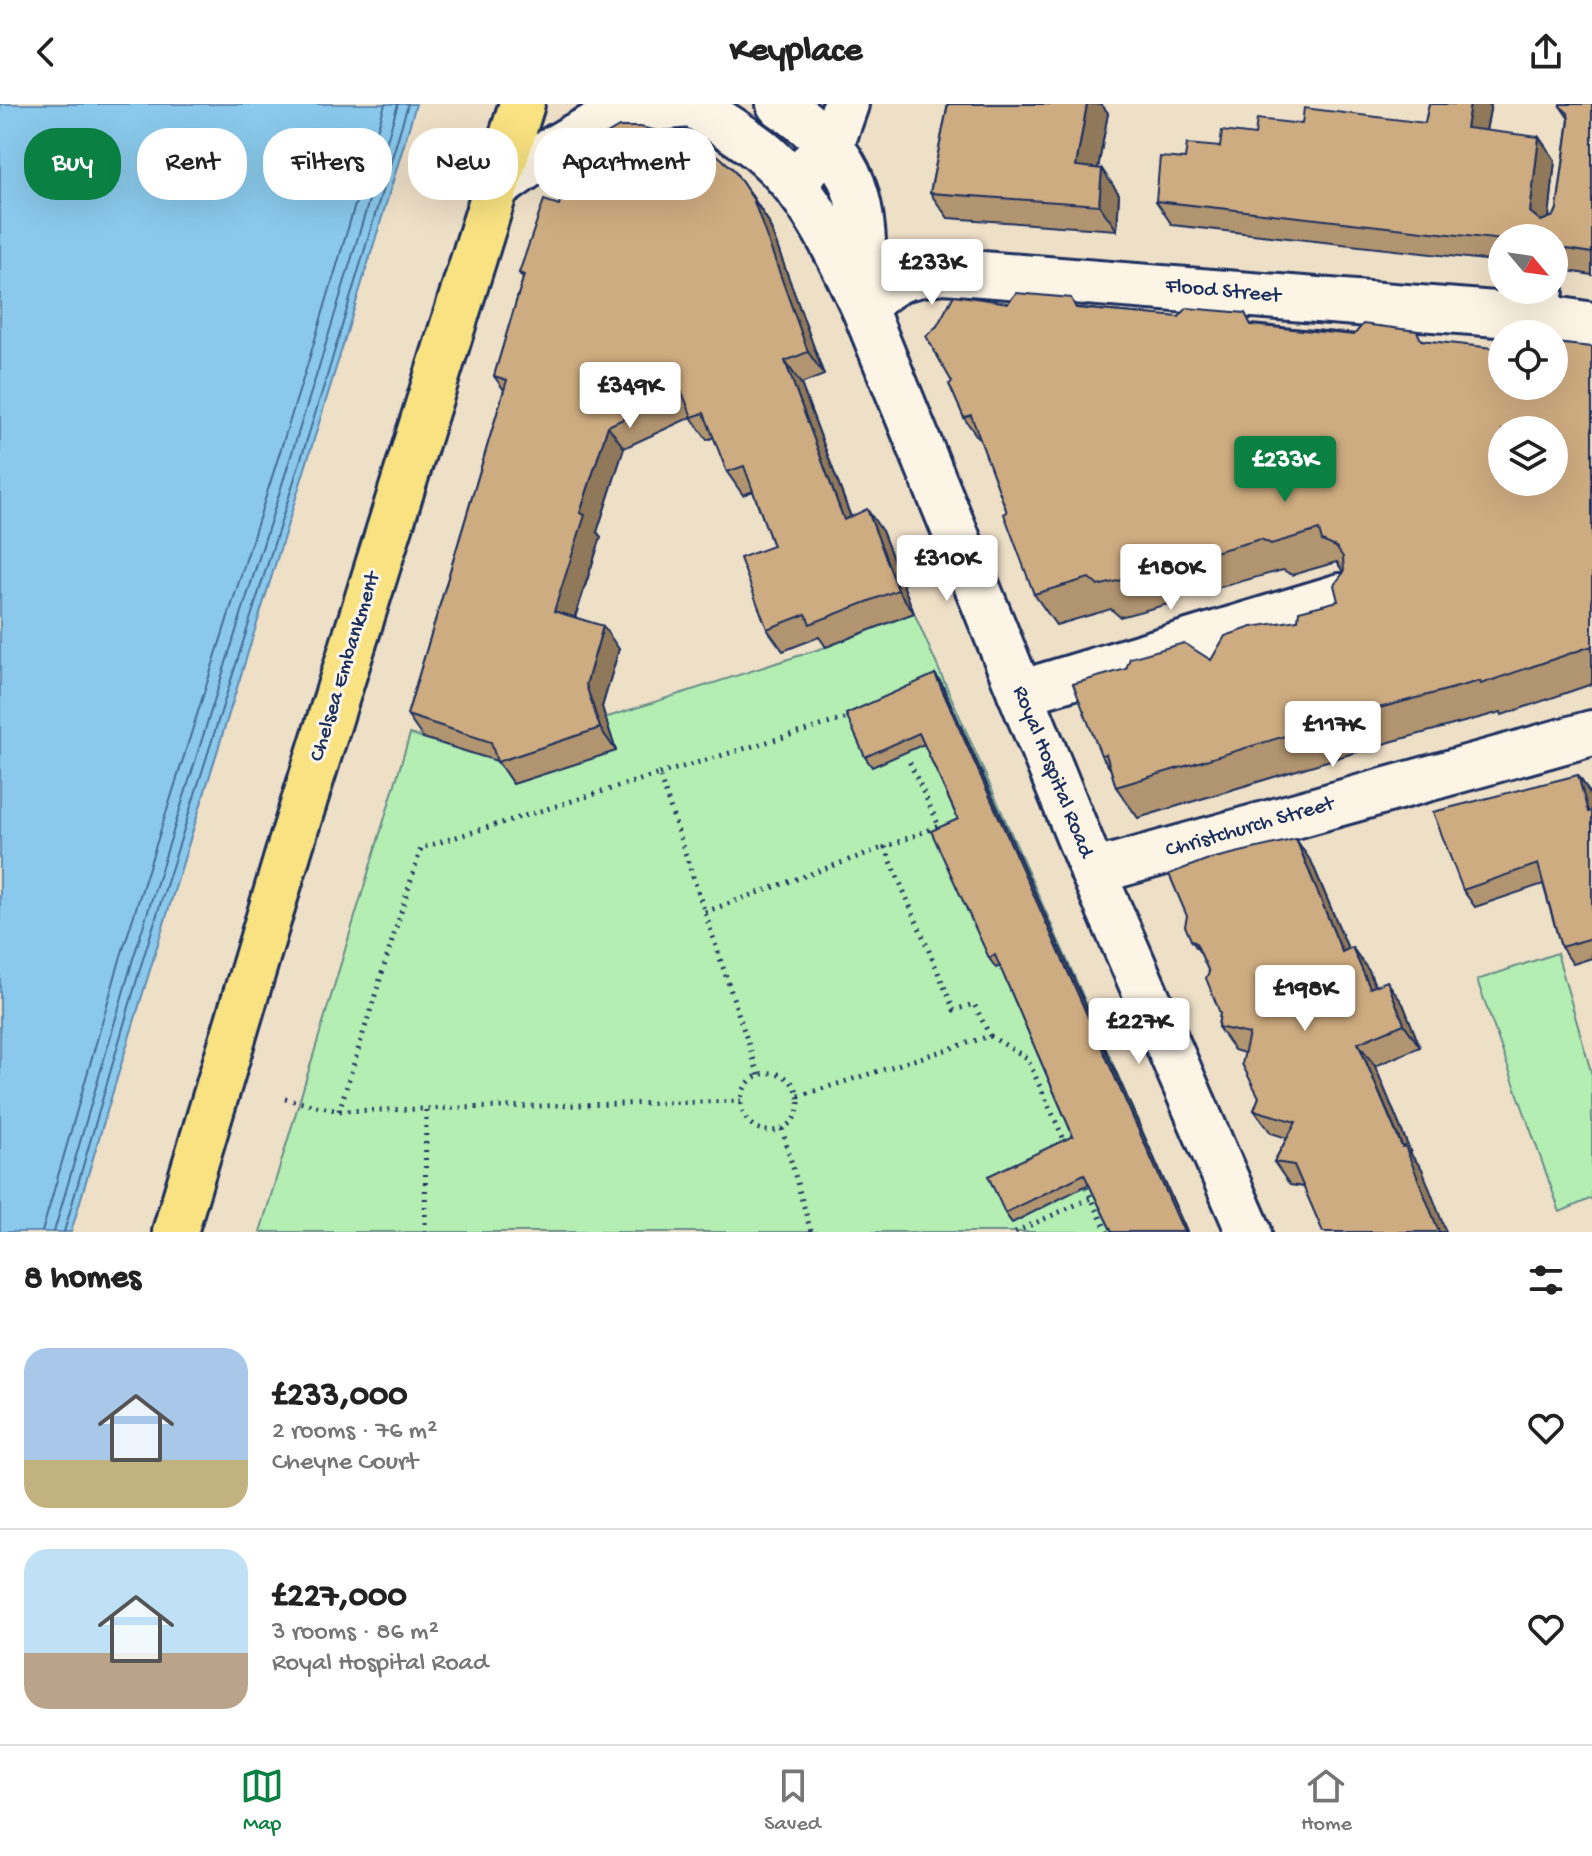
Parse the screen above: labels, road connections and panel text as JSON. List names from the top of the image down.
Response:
{
  "streets": {
    "highway": ["Chelsea Embankment"],
    "main road": ["Flood Street", "Royal Hospital Road", "Christchurch Street"]
  },
  "crossings": [
    ["Flood Street", "Royal Hospital Road"],
    ["Royal Hospital Road", "Christchurch Street"]
  ],
  "north": "bottom right",
  "page": {
    "header": "Keyplace",
    "chip": [
      "Buy",
      "Rent",
      "Filters",
      "New",
      "Apartment"
    ],
    "price": [
      "£233K",
      "£349K",
      "£233K",
      "£310K",
      "£180K",
      "£117K",
      "£198K",
      "£227K"
    ],
    "heading": "8 homes",
    "list": [
      {
        "name": "£233,000",
        "note": "2 rooms · 76 m² · Cheyne Court"
      },
      {
        "name": "£227,000",
        "note": "3 rooms · 86 m² · Royal Hospital Road"
      }
    ],
    "tabs": ["Map", "Saved", "Home"]
  }
}
